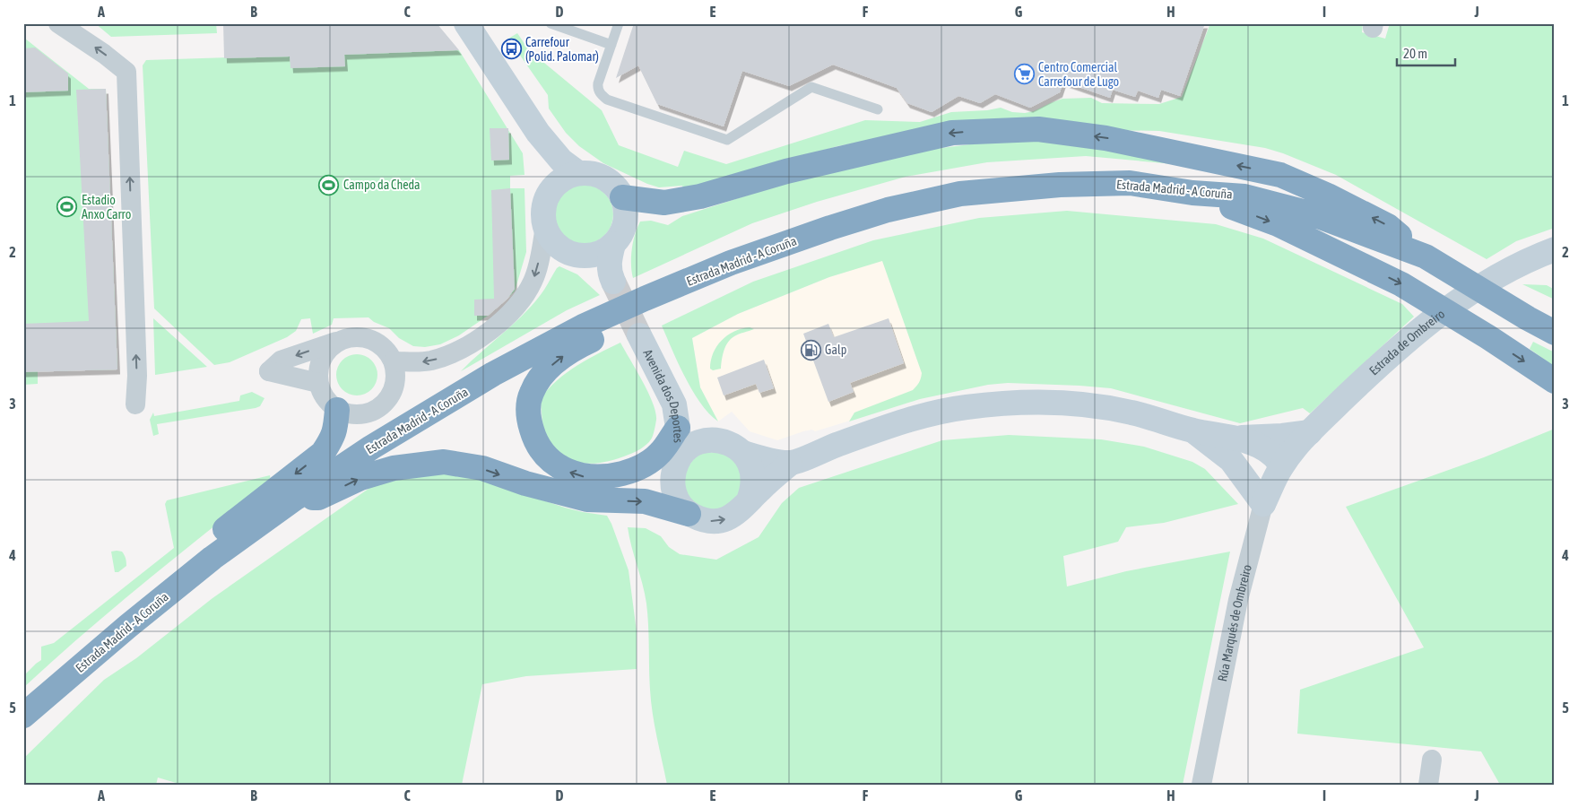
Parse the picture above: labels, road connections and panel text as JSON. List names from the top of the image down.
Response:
{
  "streets": {
    "highway": ["Estrada Madrid - A Coruña"],
    "street": ["Estrada de Ombreiro", "Avenida dos Deportes", "Rúa Marqués de Ombreiro"]
  },
  "crossings": [
    ["Estrada de Ombreiro", "Rúa Marqués de Ombreiro"]
  ],
  "places": {
    "bus stop": ["Carrefour (Polid. Palomar)"],
    "supermarket": ["Centro Comercial Carrefour de Lugo"],
    "sports": ["Campo da Cheda", "Estadio Anxo Carro"],
    "fuel station": ["Galp"]
  },
  "scale_bar": "20 m",
  "grid": {
    "columns": [
      "A",
      "B",
      "C",
      "D",
      "E",
      "F",
      "G",
      "H",
      "I",
      "J"
    ],
    "rows": [
      "1",
      "2",
      "3",
      "4",
      "5"
    ]
  }
}
